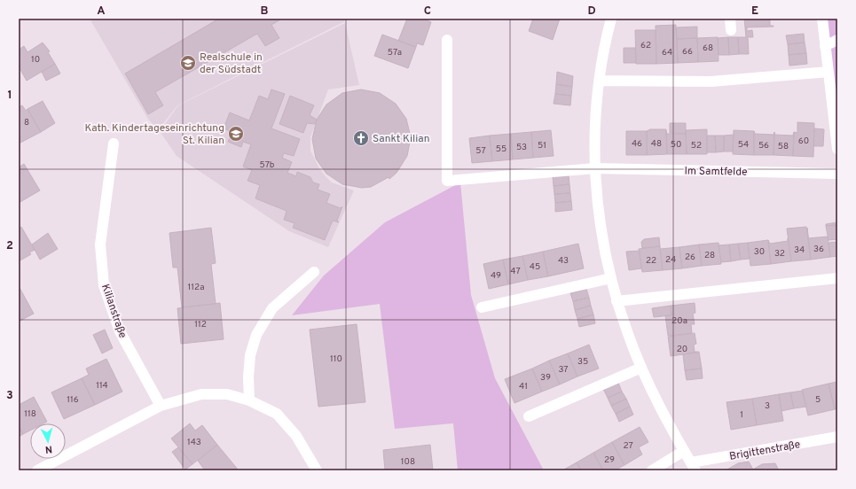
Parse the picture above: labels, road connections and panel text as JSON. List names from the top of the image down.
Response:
{
  "streets": {
    "street": ["Im Samtfelde", "Kilianstraße", "Brigittenstraße"]
  },
  "places": {
    "school or university": ["Realschule in der Südstadt", "Kath. Kindertageseinrichtung St. Kilian"],
    "church": ["Sankt Kilian"]
  },
  "house_numbers": [
    "62",
    "68",
    "66",
    "57a",
    "64",
    "10",
    "8",
    "60",
    "46",
    "48",
    "50",
    "54",
    "51",
    "52",
    "56",
    "58",
    "53",
    "55",
    "57",
    "57b",
    "36",
    "34",
    "30",
    "32",
    "28",
    "26",
    "24",
    "43",
    "22",
    "45",
    "47",
    "49",
    "112a",
    "20a",
    "112",
    "20",
    "110",
    "35",
    "37",
    "39",
    "114",
    "41",
    "116",
    "5",
    "3",
    "118",
    "1",
    "143",
    "27",
    "29",
    "108"
  ],
  "north": "bottom",
  "grid": {
    "columns": [
      "A",
      "B",
      "C",
      "D",
      "E"
    ],
    "rows": ["1", "2", "3"]
  }
}
